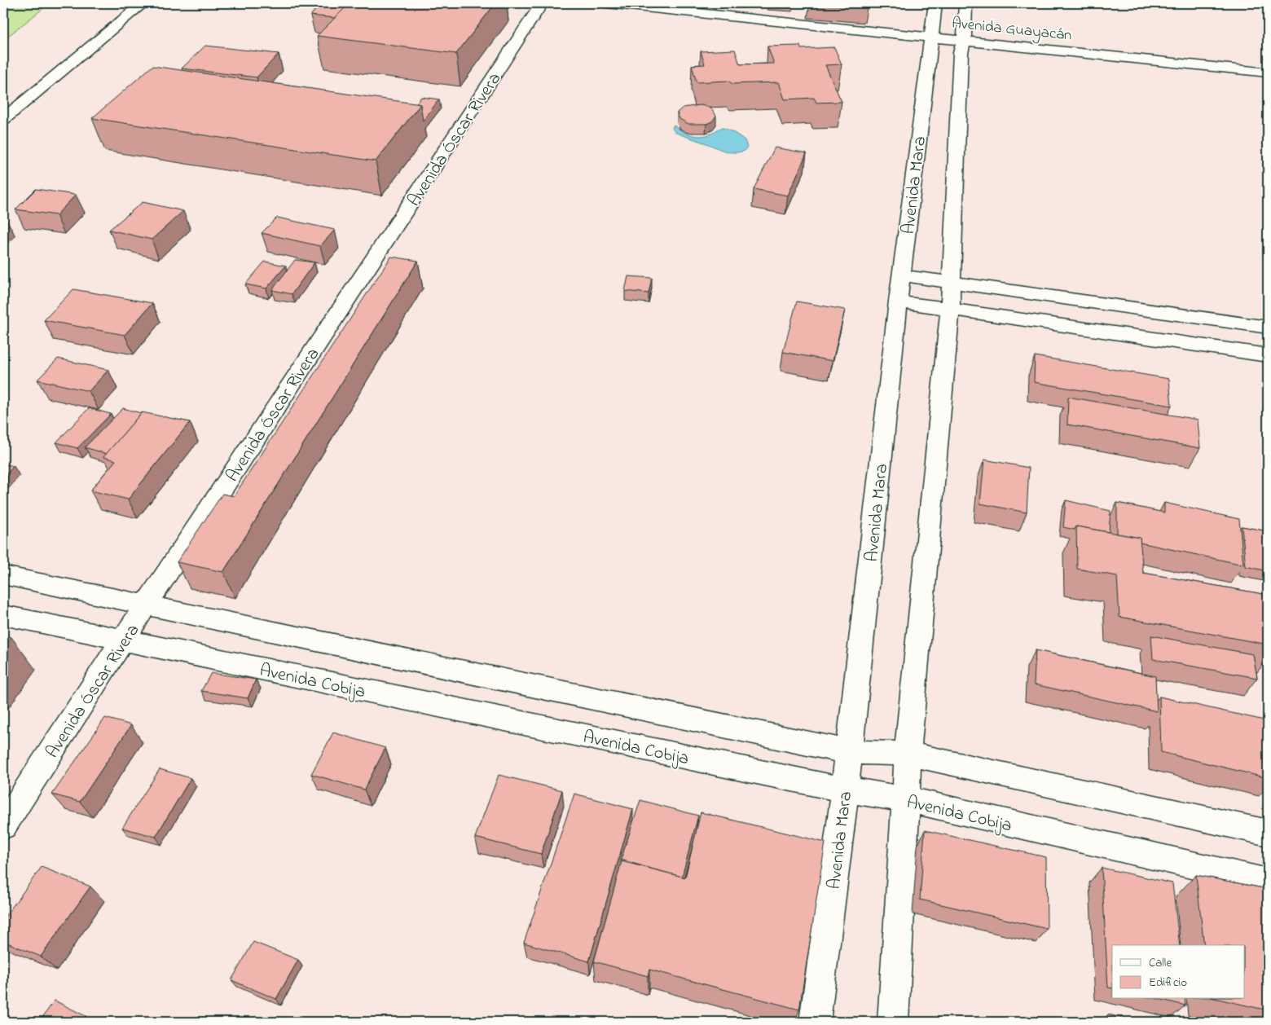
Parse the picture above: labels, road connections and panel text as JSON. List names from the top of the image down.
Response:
{
  "streets": {
    "street": [
      "Avenida Guayacán",
      "Avenida Óscar Rivera",
      "Avenida Mara",
      "Avenida Cobija"
    ]
  },
  "crossings": [
    ["Avenida Guayacán", "Avenida Mara"],
    ["Avenida Óscar Rivera", "Avenida Cobija"],
    ["Avenida Mara", "Avenida Cobija"]
  ],
  "legend": ["Calle", "Edificio"]
}
